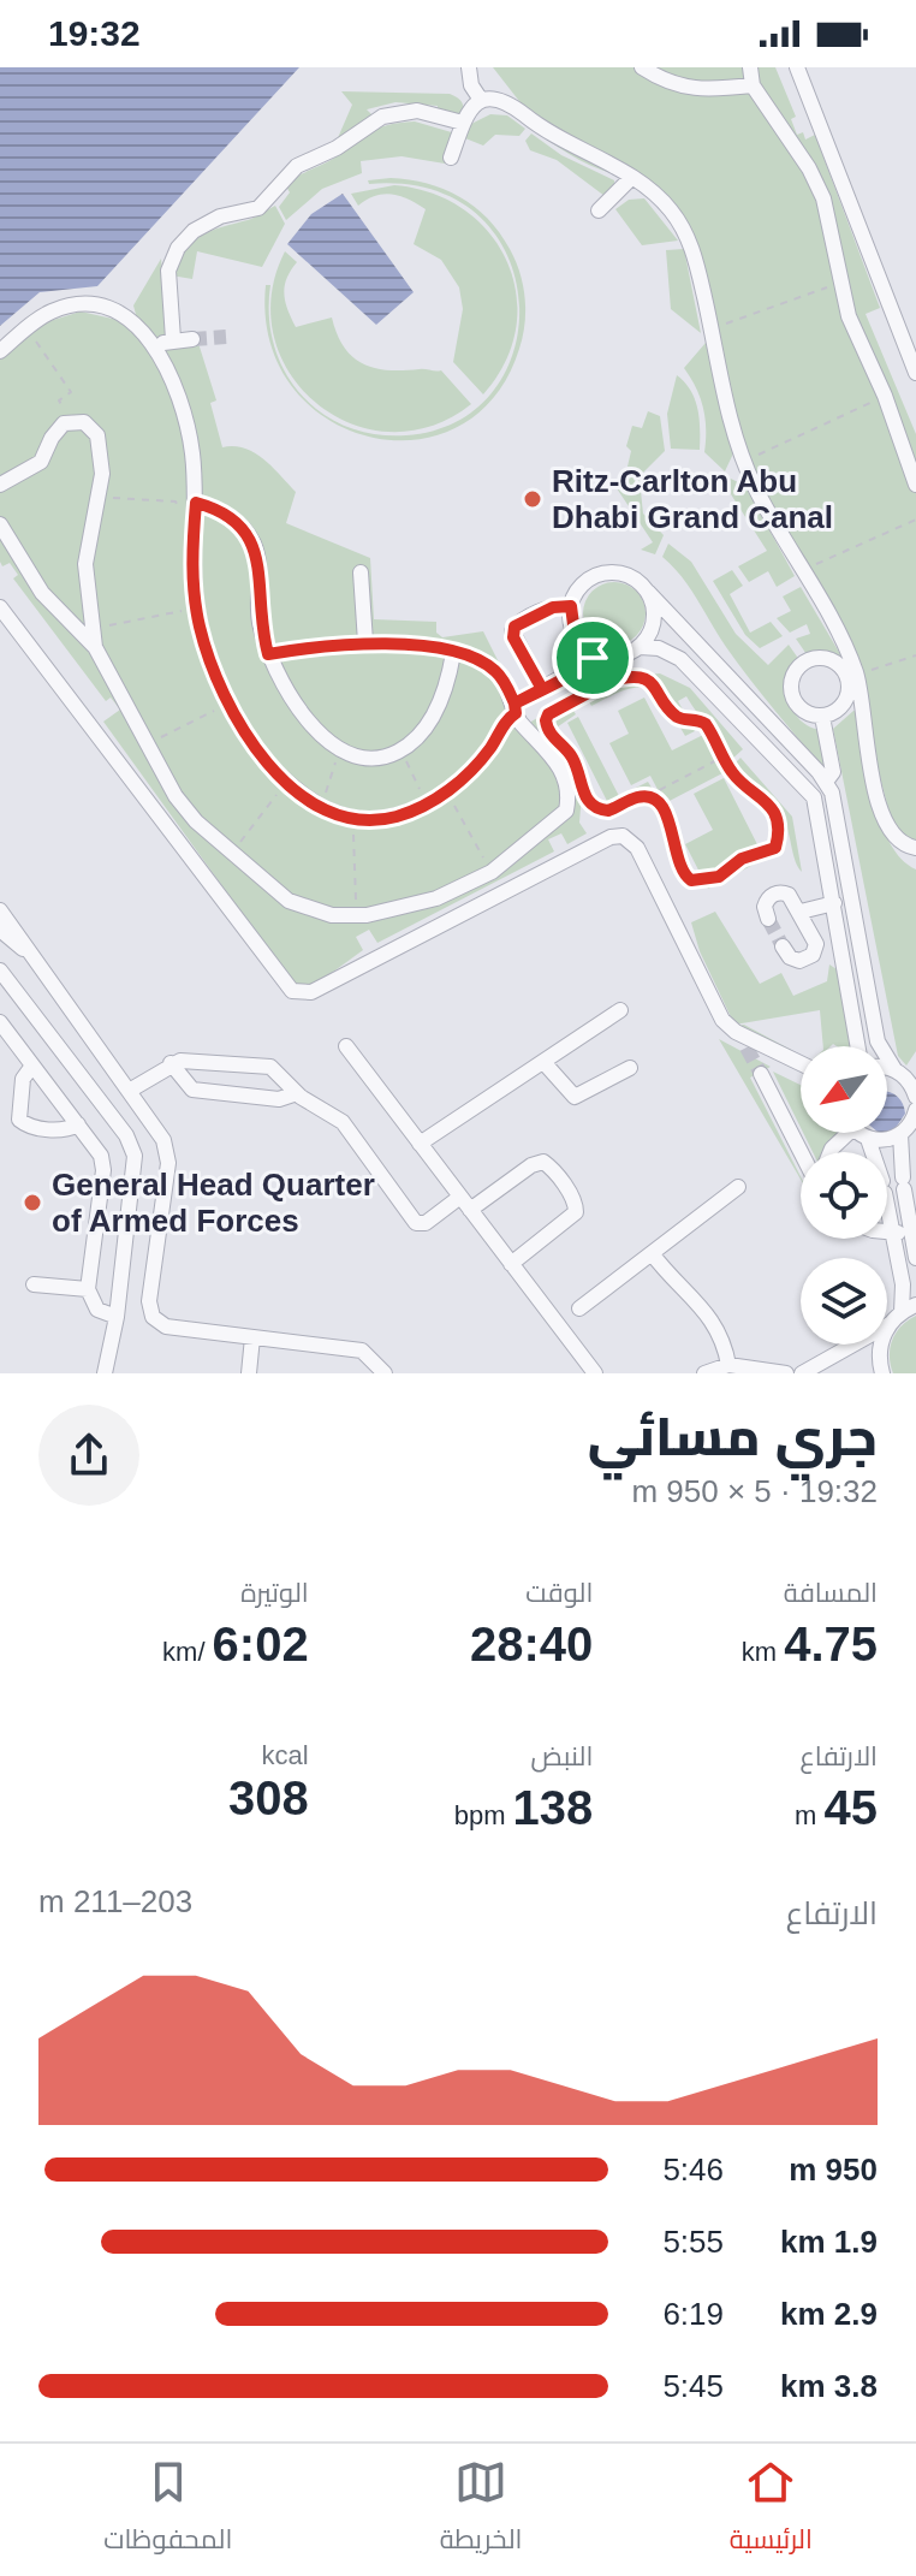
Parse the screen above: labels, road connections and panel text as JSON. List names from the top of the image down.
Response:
{
  "places": ["Ritz-Carlton Abu Dhabi Grand Canal", "General Head Quarter of Armed Forces"],
  "north": "bottom left",
  "page": {
    "status": "19:32",
    "heading": ["جري مسائي", "19:32 · 5 × 950 m"],
    "stats": [
      ["المسافة", "4.75 km"],
      ["الوقت", "28:40"],
      ["الوتيرة", "6:02 /km"],
      ["الارتفاع", "45 m"],
      ["النبض", "138 bpm"],
      ["kcal", "308"]
    ],
    "chart": ["الارتفاع", "203–211 m"],
    "list": [
      {
        "name": "950 m",
        "note": "5:46"
      },
      {
        "name": "1.9 km",
        "note": "5:55"
      },
      {
        "name": "2.9 km",
        "note": "6:19"
      },
      {
        "name": "3.8 km",
        "note": "5:45"
      }
    ],
    "tabs": ["الرئيسية", "الخريطة", "المحفوظات"]
  }
}
